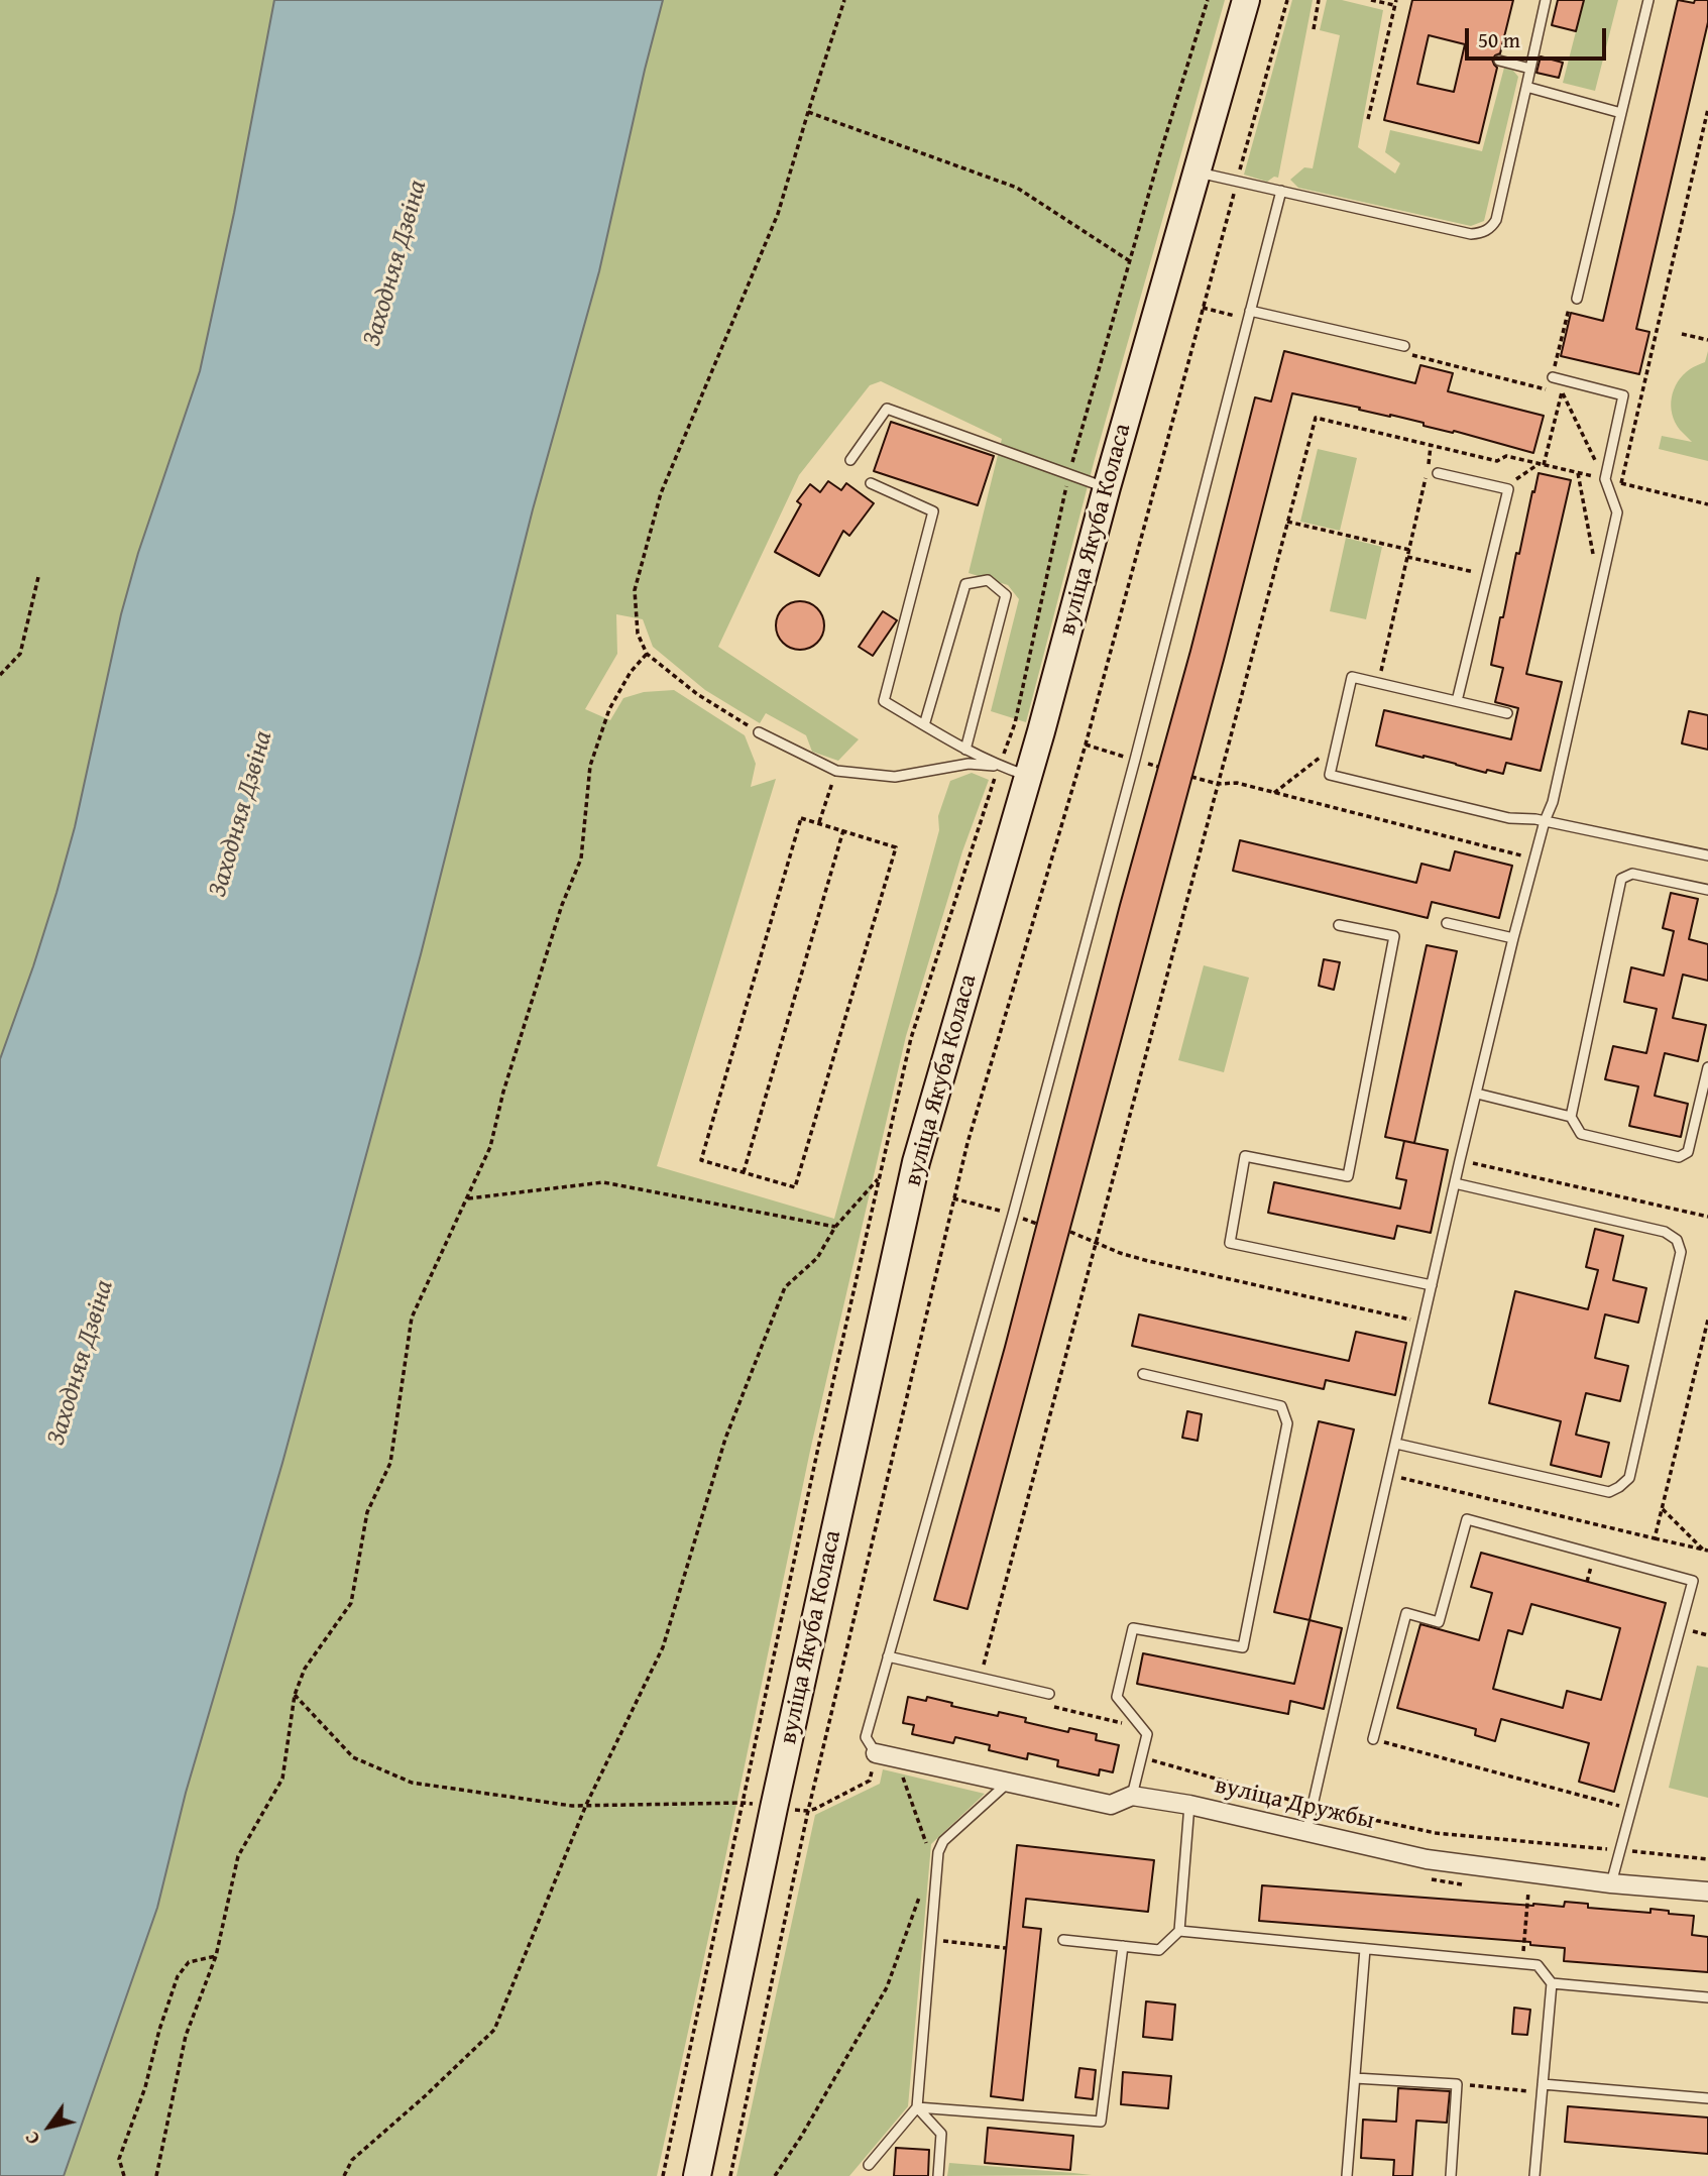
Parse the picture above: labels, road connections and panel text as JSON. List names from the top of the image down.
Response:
{
  "streets": {
    "street": ["вуліца Якуба Коласа", "вуліца Дружбы"]
  },
  "water": ["Заходняя Дзвіна"],
  "scale_bar": "50 m",
  "north": "bottom left"
}
